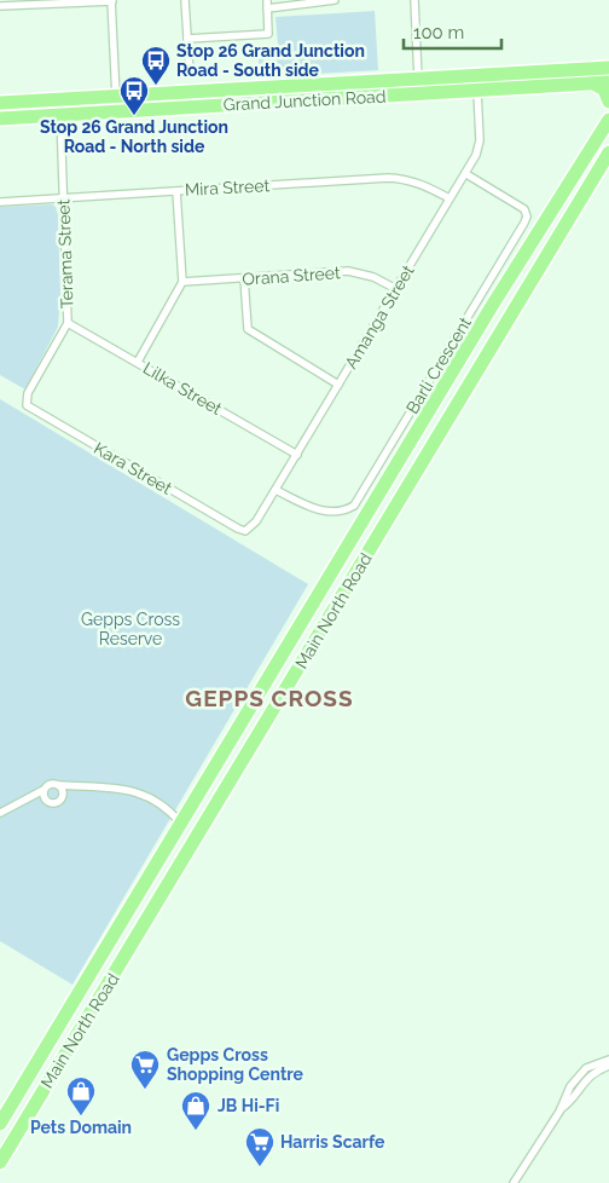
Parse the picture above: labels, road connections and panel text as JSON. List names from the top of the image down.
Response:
{
  "streets": {
    "highway": ["Grand Junction Road", "Main North Road"],
    "street": [
      "Mira Street",
      "Terama Street",
      "Orana Street",
      "Amanga Street",
      "Barli Crescent",
      "Lilka Street",
      "Kara Street"
    ]
  },
  "crossings": [
    ["Grand Junction Road", "Terama Street"],
    ["Grand Junction Road", "Amanga Street"],
    ["Mira Street", "Terama Street"],
    ["Mira Street", "Amanga Street"],
    ["Terama Street", "Lilka Street"],
    ["Terama Street", "Kara Street"],
    ["Orana Street", "Amanga Street"],
    ["Amanga Street", "Barli Crescent"],
    ["Amanga Street", "Lilka Street"],
    ["Amanga Street", "Kara Street"]
  ],
  "districts": ["GEPPS CROSS"],
  "parks": ["Gepps Cross Reserve"],
  "places": {
    "bus stop": ["Stop 26 Grand Junction Road - South side", "Stop 26 Grand Junction Road - North side"],
    "supermarket": ["Gepps Cross Shopping Centre", "Harris Scarfe"],
    "shop": ["Pets Domain", "JB Hi-Fi"]
  },
  "scale_bar": "100 m"
}
